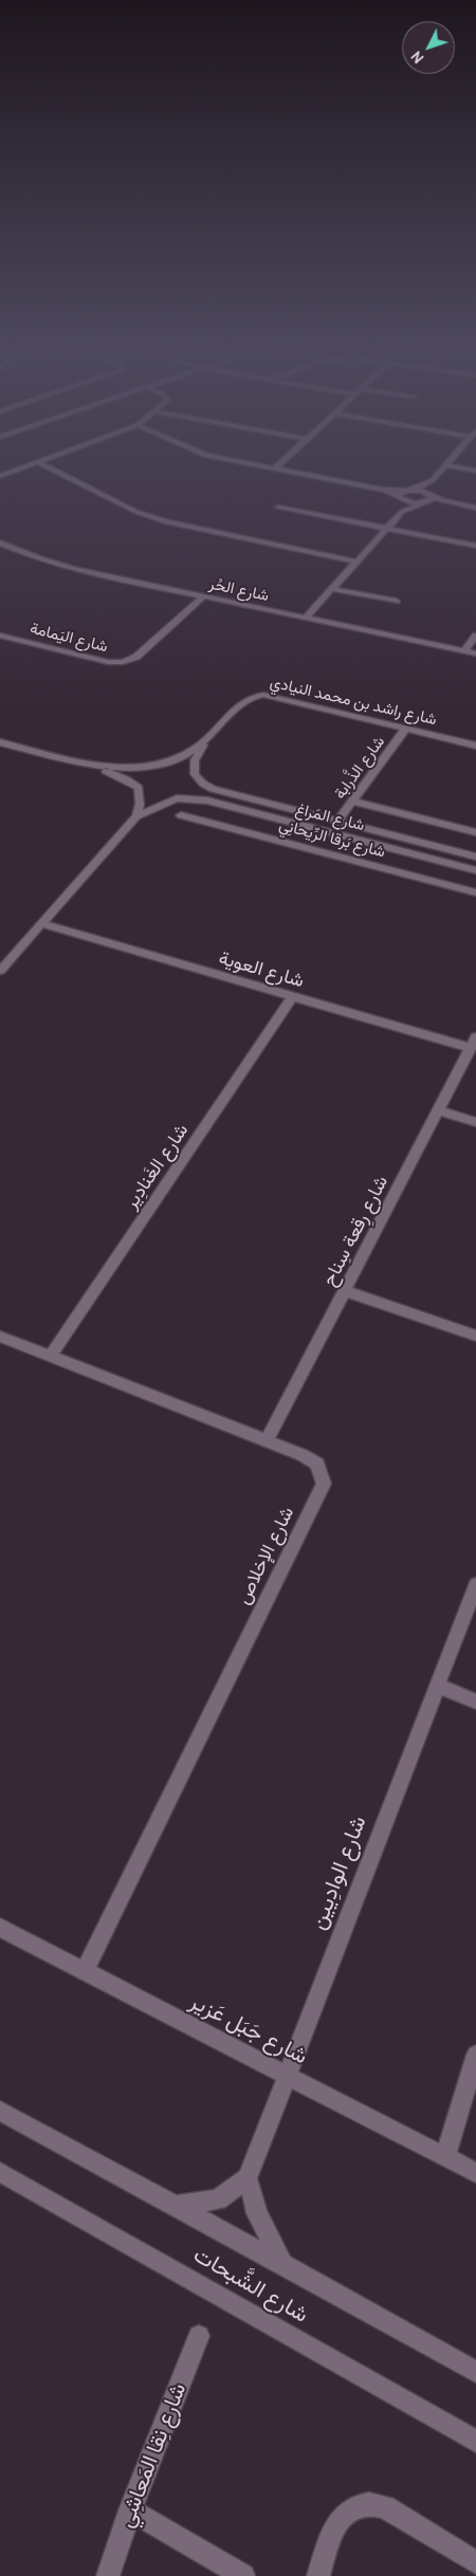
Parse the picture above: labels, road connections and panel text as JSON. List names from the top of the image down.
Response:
{
  "streets": {
    "street": [
      "شارع الحُر",
      "شارع اليَمامة",
      "شارع راشد بن محمد النيادي",
      "شارع الذَّرابة",
      "شارع المَراغ",
      "شارع بَرقا الرِّيحانِي",
      "شارع العوية",
      "شارع الغَنادِير",
      "شارع رِقعة سِناح",
      "شارع الإخلاص",
      "شارع الوادِيين",
      "شارع جَبَل عَزير",
      "شارع الشَّبحات",
      "شارع نِقا المَعاشِي"
    ]
  },
  "crossings": [
    ["شارع الحُر", "شارع اليَمامة"],
    ["شارع راشد بن محمد النيادي", "شارع الذَّرابة"],
    ["شارع راشد بن محمد النيادي", "شارع المَراغ"],
    ["شارع الذَّرابة", "شارع المَراغ"],
    ["شارع العوية", "شارع الغَنادِير"],
    ["شارع العوية", "شارع رِقعة سِناح"],
    ["شارع الغَنادِير", "شارع الإخلاص"],
    ["شارع رِقعة سِناح", "شارع الإخلاص"],
    ["شارع الإخلاص", "شارع جَبَل عَزير"],
    ["شارع الوادِيين", "شارع جَبَل عَزير"]
  ],
  "north": "bottom left"
}
